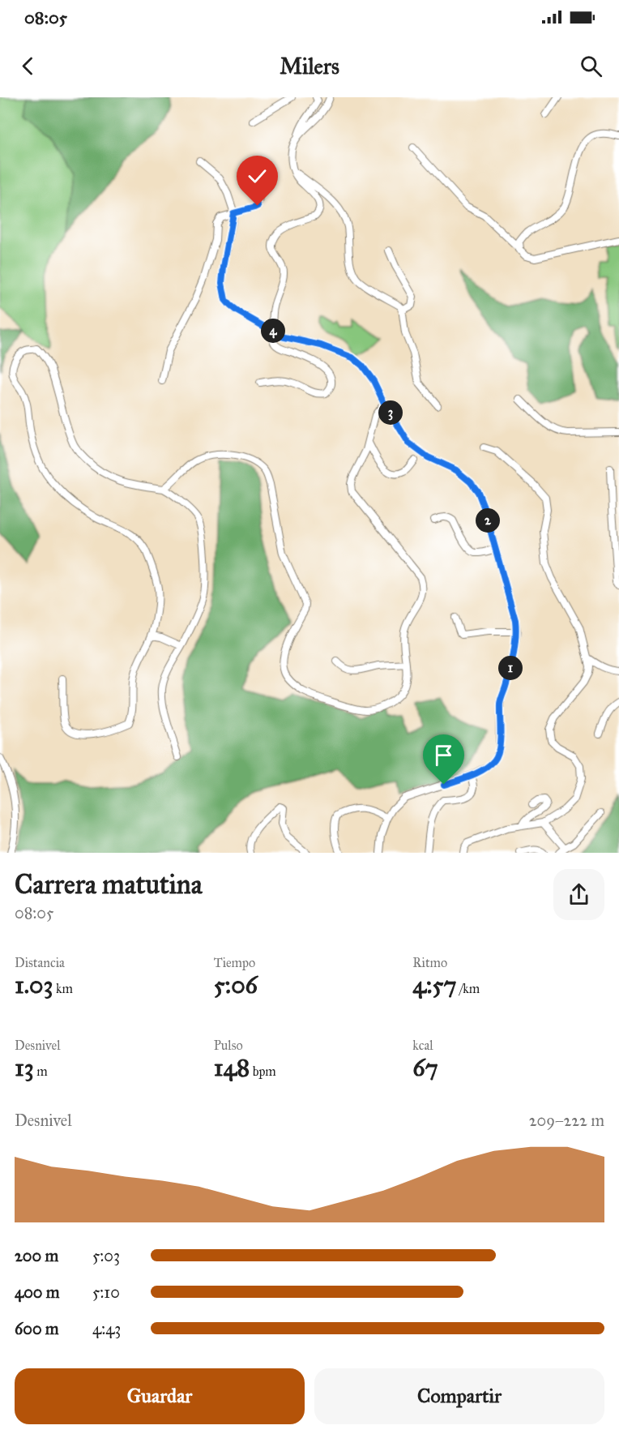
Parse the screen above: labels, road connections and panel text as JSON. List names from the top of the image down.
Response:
{
  "page": {
    "status": "08:05",
    "header": "Milers",
    "pins": [
      "4",
      "3",
      "2",
      "1"
    ],
    "heading": ["Carrera matutina", "08:05"],
    "stats": [
      ["Distancia", "1.03 km"],
      ["Tiempo", "5:06"],
      ["Ritmo", "4:57 /km"],
      ["Desnivel", "13 m"],
      ["Pulso", "148 bpm"],
      ["kcal", "67"]
    ],
    "chart": ["Desnivel", "209–222 m"],
    "list": [
      {
        "name": "200 m",
        "note": "5:03"
      },
      {
        "name": "400 m",
        "note": "5:10"
      },
      {
        "name": "600 m",
        "note": "4:43"
      }
    ],
    "buttons": ["Guardar", "Compartir"]
  }
}
